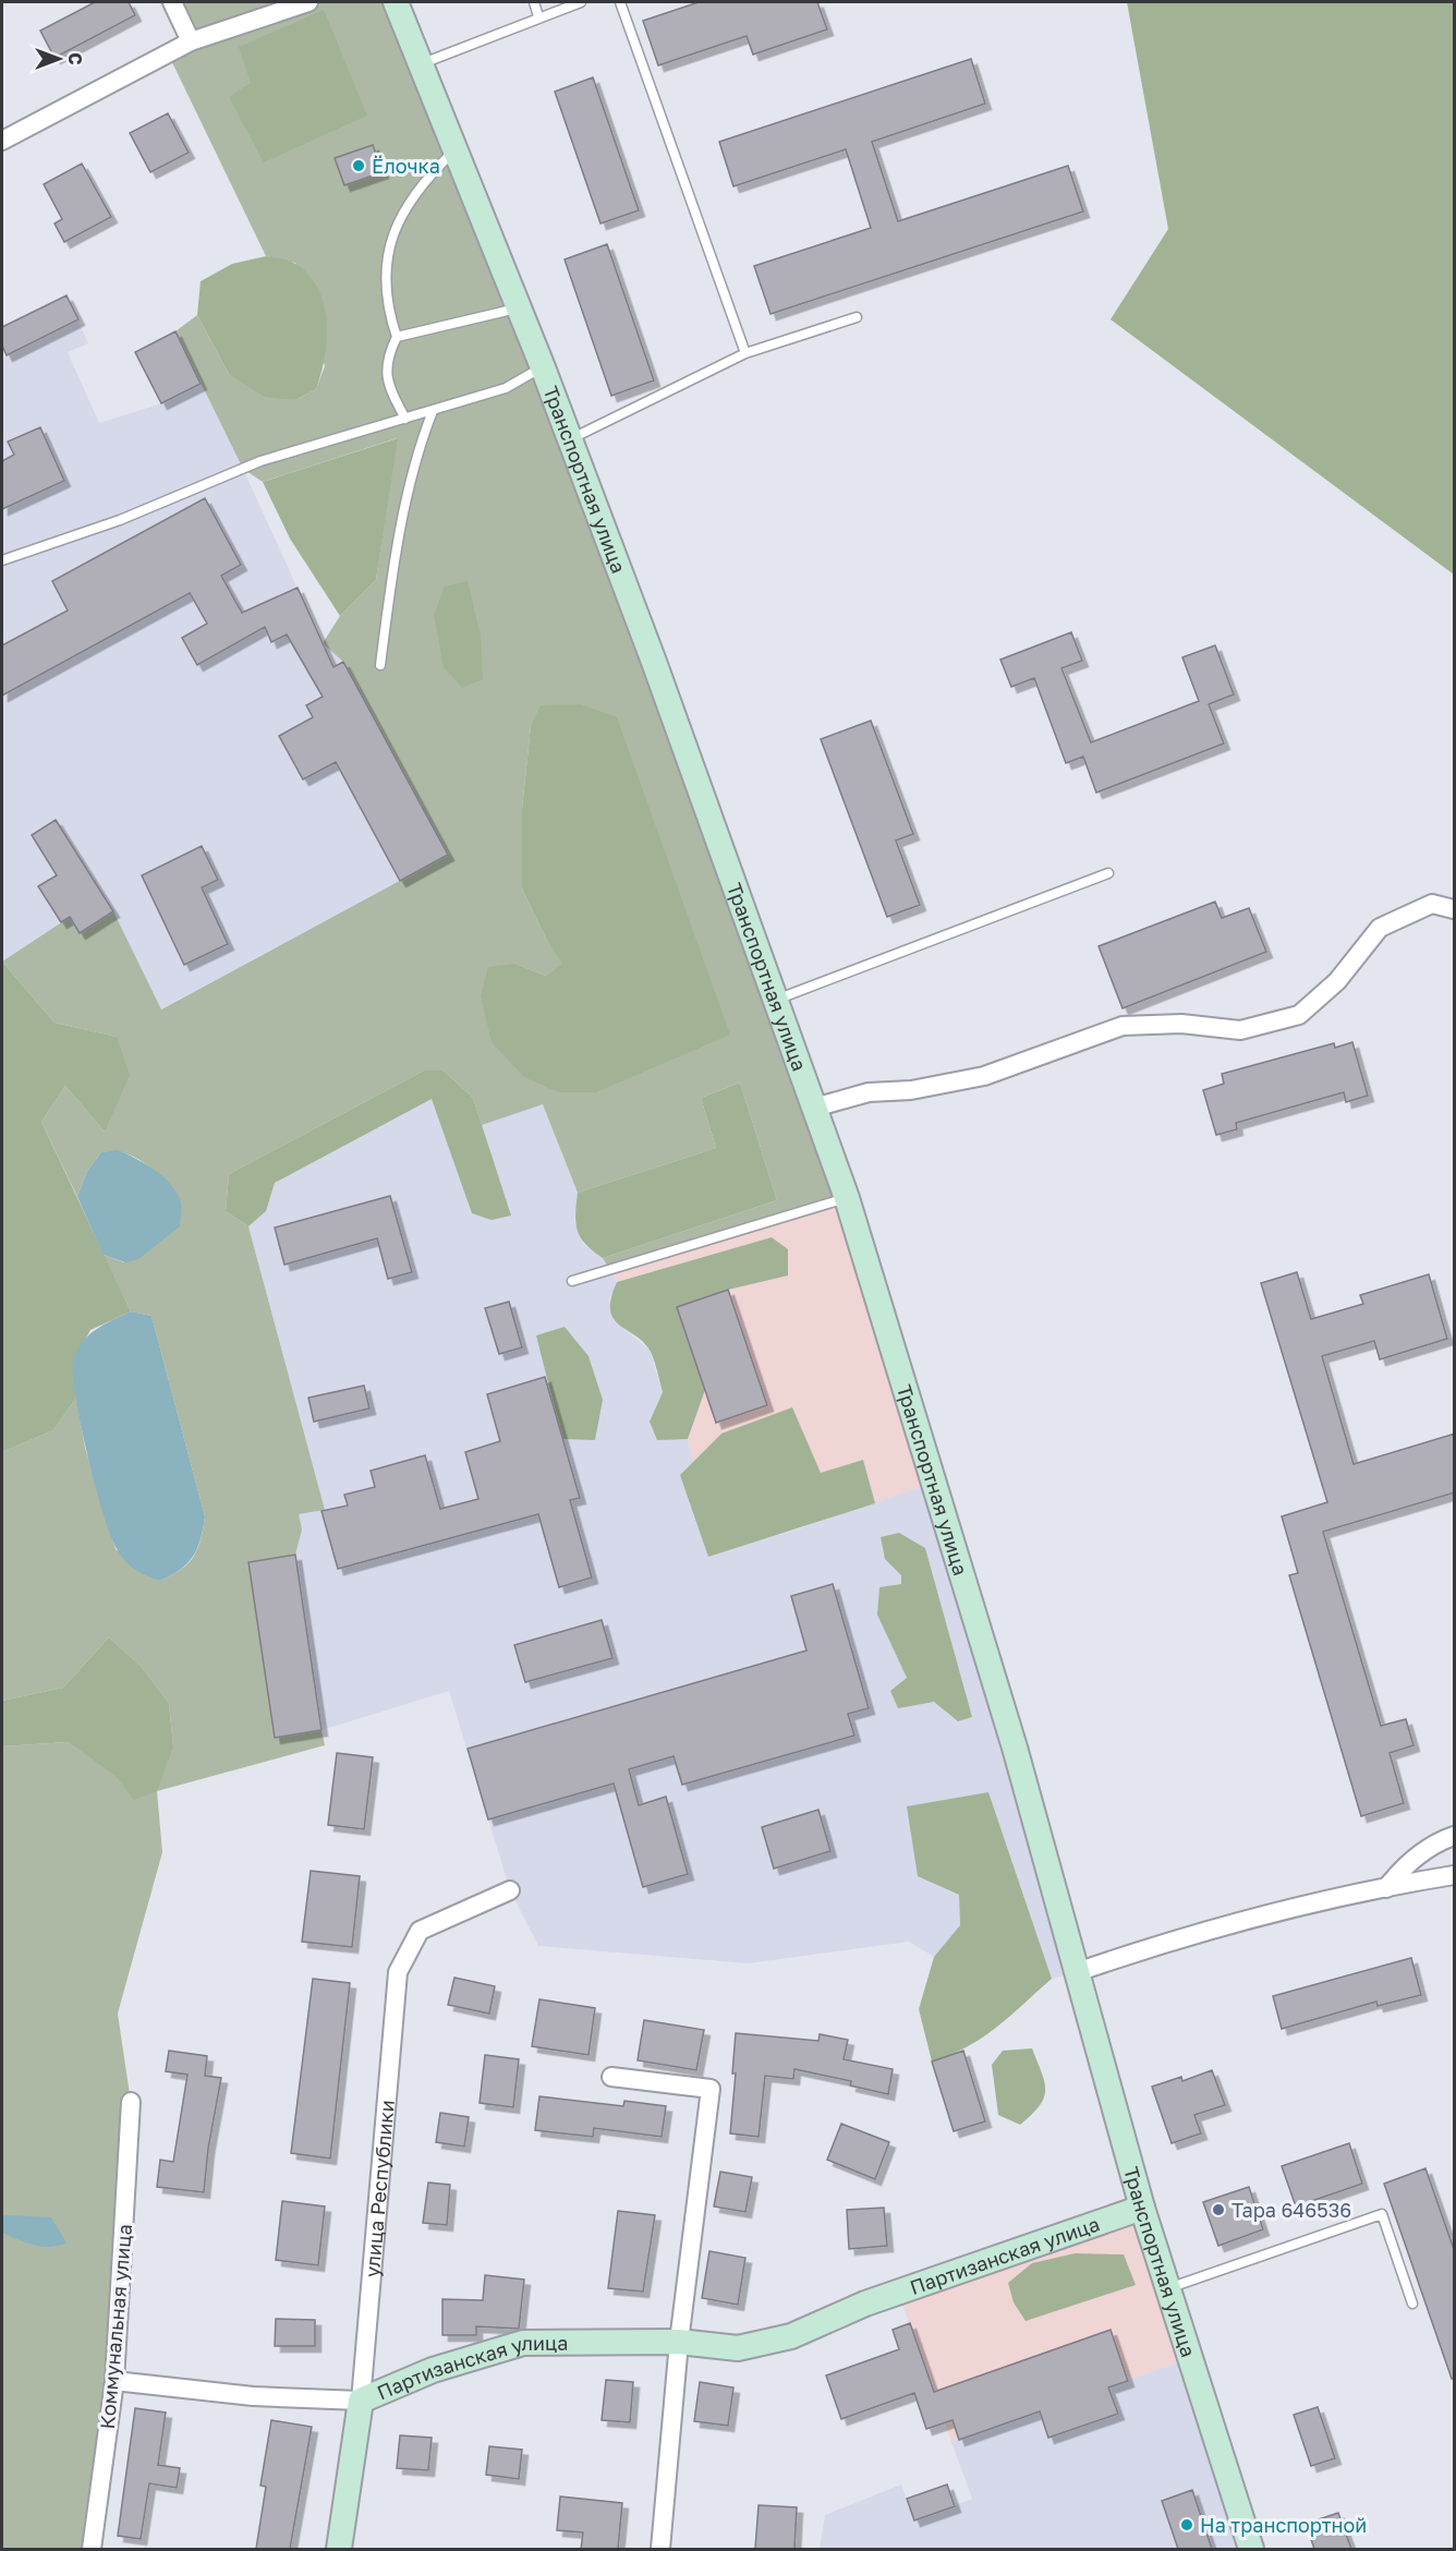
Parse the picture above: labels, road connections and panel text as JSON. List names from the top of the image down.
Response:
{
  "streets": {
    "main road": ["Транспортная улица", "улица Республики", "Партизанская улица"],
    "street": ["Коммунальная улица"]
  },
  "crossings": [
    ["Транспортная улица", "Партизанская улица"],
    ["улица Республики", "Партизанская улица"],
    ["Партизанская улица", "Коммунальная улица"]
  ],
  "places": ["Ёлочка", "Тара 646536", "На транспортной"],
  "north": "right"
}
